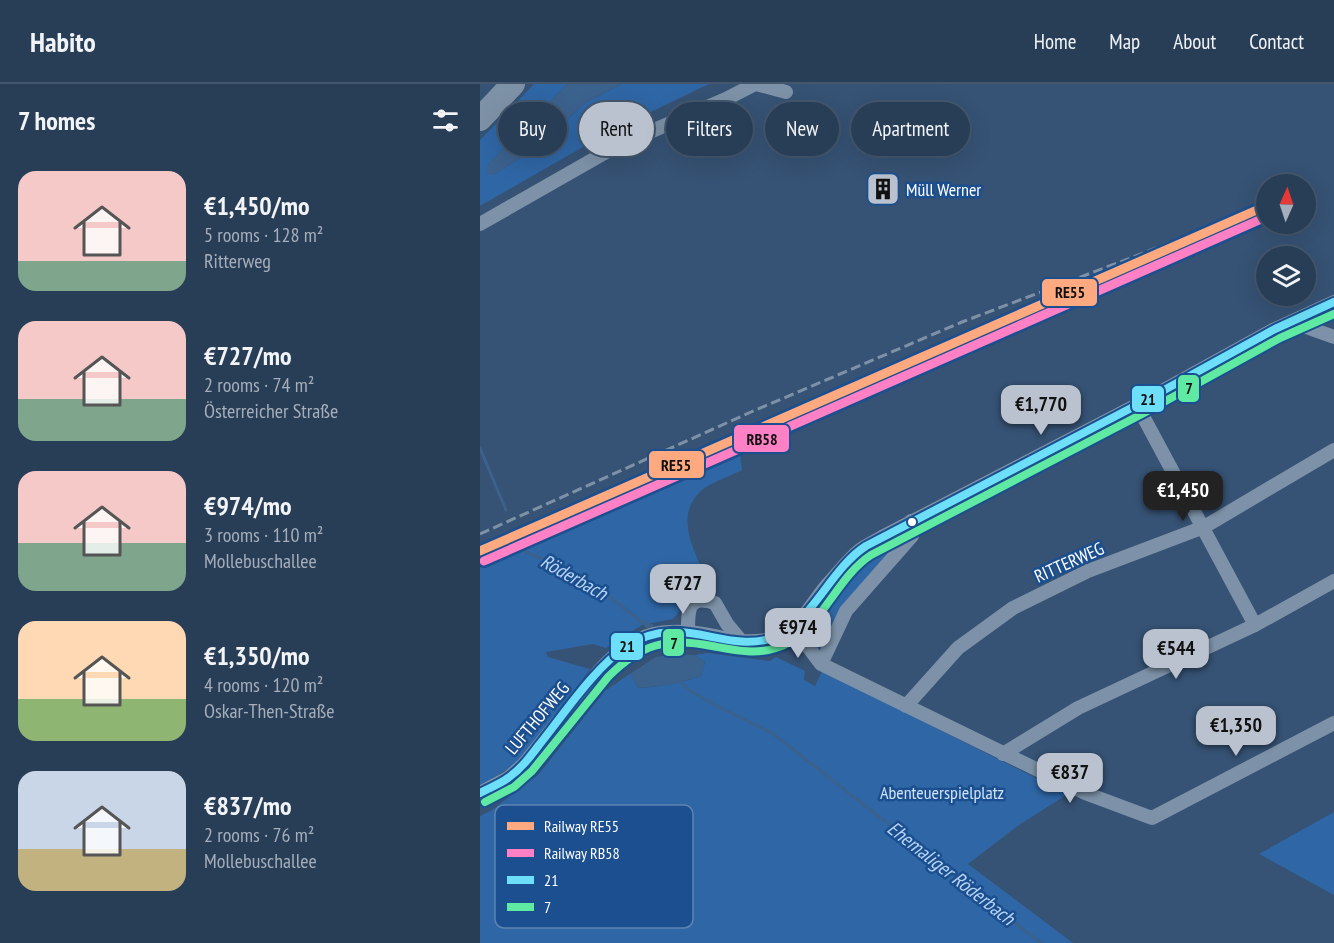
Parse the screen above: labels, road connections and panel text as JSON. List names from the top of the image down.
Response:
{
  "streets": {
    "street": ["RITTERWEG", "LUFTHOFWEG"]
  },
  "water": ["Röderbach", "Ehemaliger Röderbach"],
  "parks": ["Abenteuerspielplatz"],
  "places": {
    "building": ["Müll Werner"]
  },
  "lines": [
    "rail line RE55",
    "rail line RB58",
    "transit line 21",
    "transit line 7"
  ],
  "legend": [
    "Railway RE55",
    "Railway RB58",
    "21",
    "7"
  ],
  "north": "top",
  "page": {
    "header": "Habito",
    "nav": [
      "Home",
      "Map",
      "About",
      "Contact"
    ],
    "heading": "7 homes",
    "chip": [
      "Buy",
      "Rent",
      "Filters",
      "New",
      "Apartment"
    ],
    "list": [
      {
        "name": "€1,450/mo",
        "note": "5 rooms · 128 m² · Ritterweg"
      },
      {
        "name": "€727/mo",
        "note": "2 rooms · 74 m² · Österreicher Straße"
      },
      {
        "name": "€974/mo",
        "note": "3 rooms · 110 m² · Mollebuschallee"
      },
      {
        "name": "€1,350/mo",
        "note": "4 rooms · 120 m² · Oskar-Then-Straße"
      },
      {
        "name": "€837/mo",
        "note": "2 rooms · 76 m² · Mollebuschallee"
      }
    ],
    "price": [
      "€1,770",
      "€1,450",
      "€727",
      "€974",
      "€544",
      "€1,350",
      "€837"
    ]
  }
}
